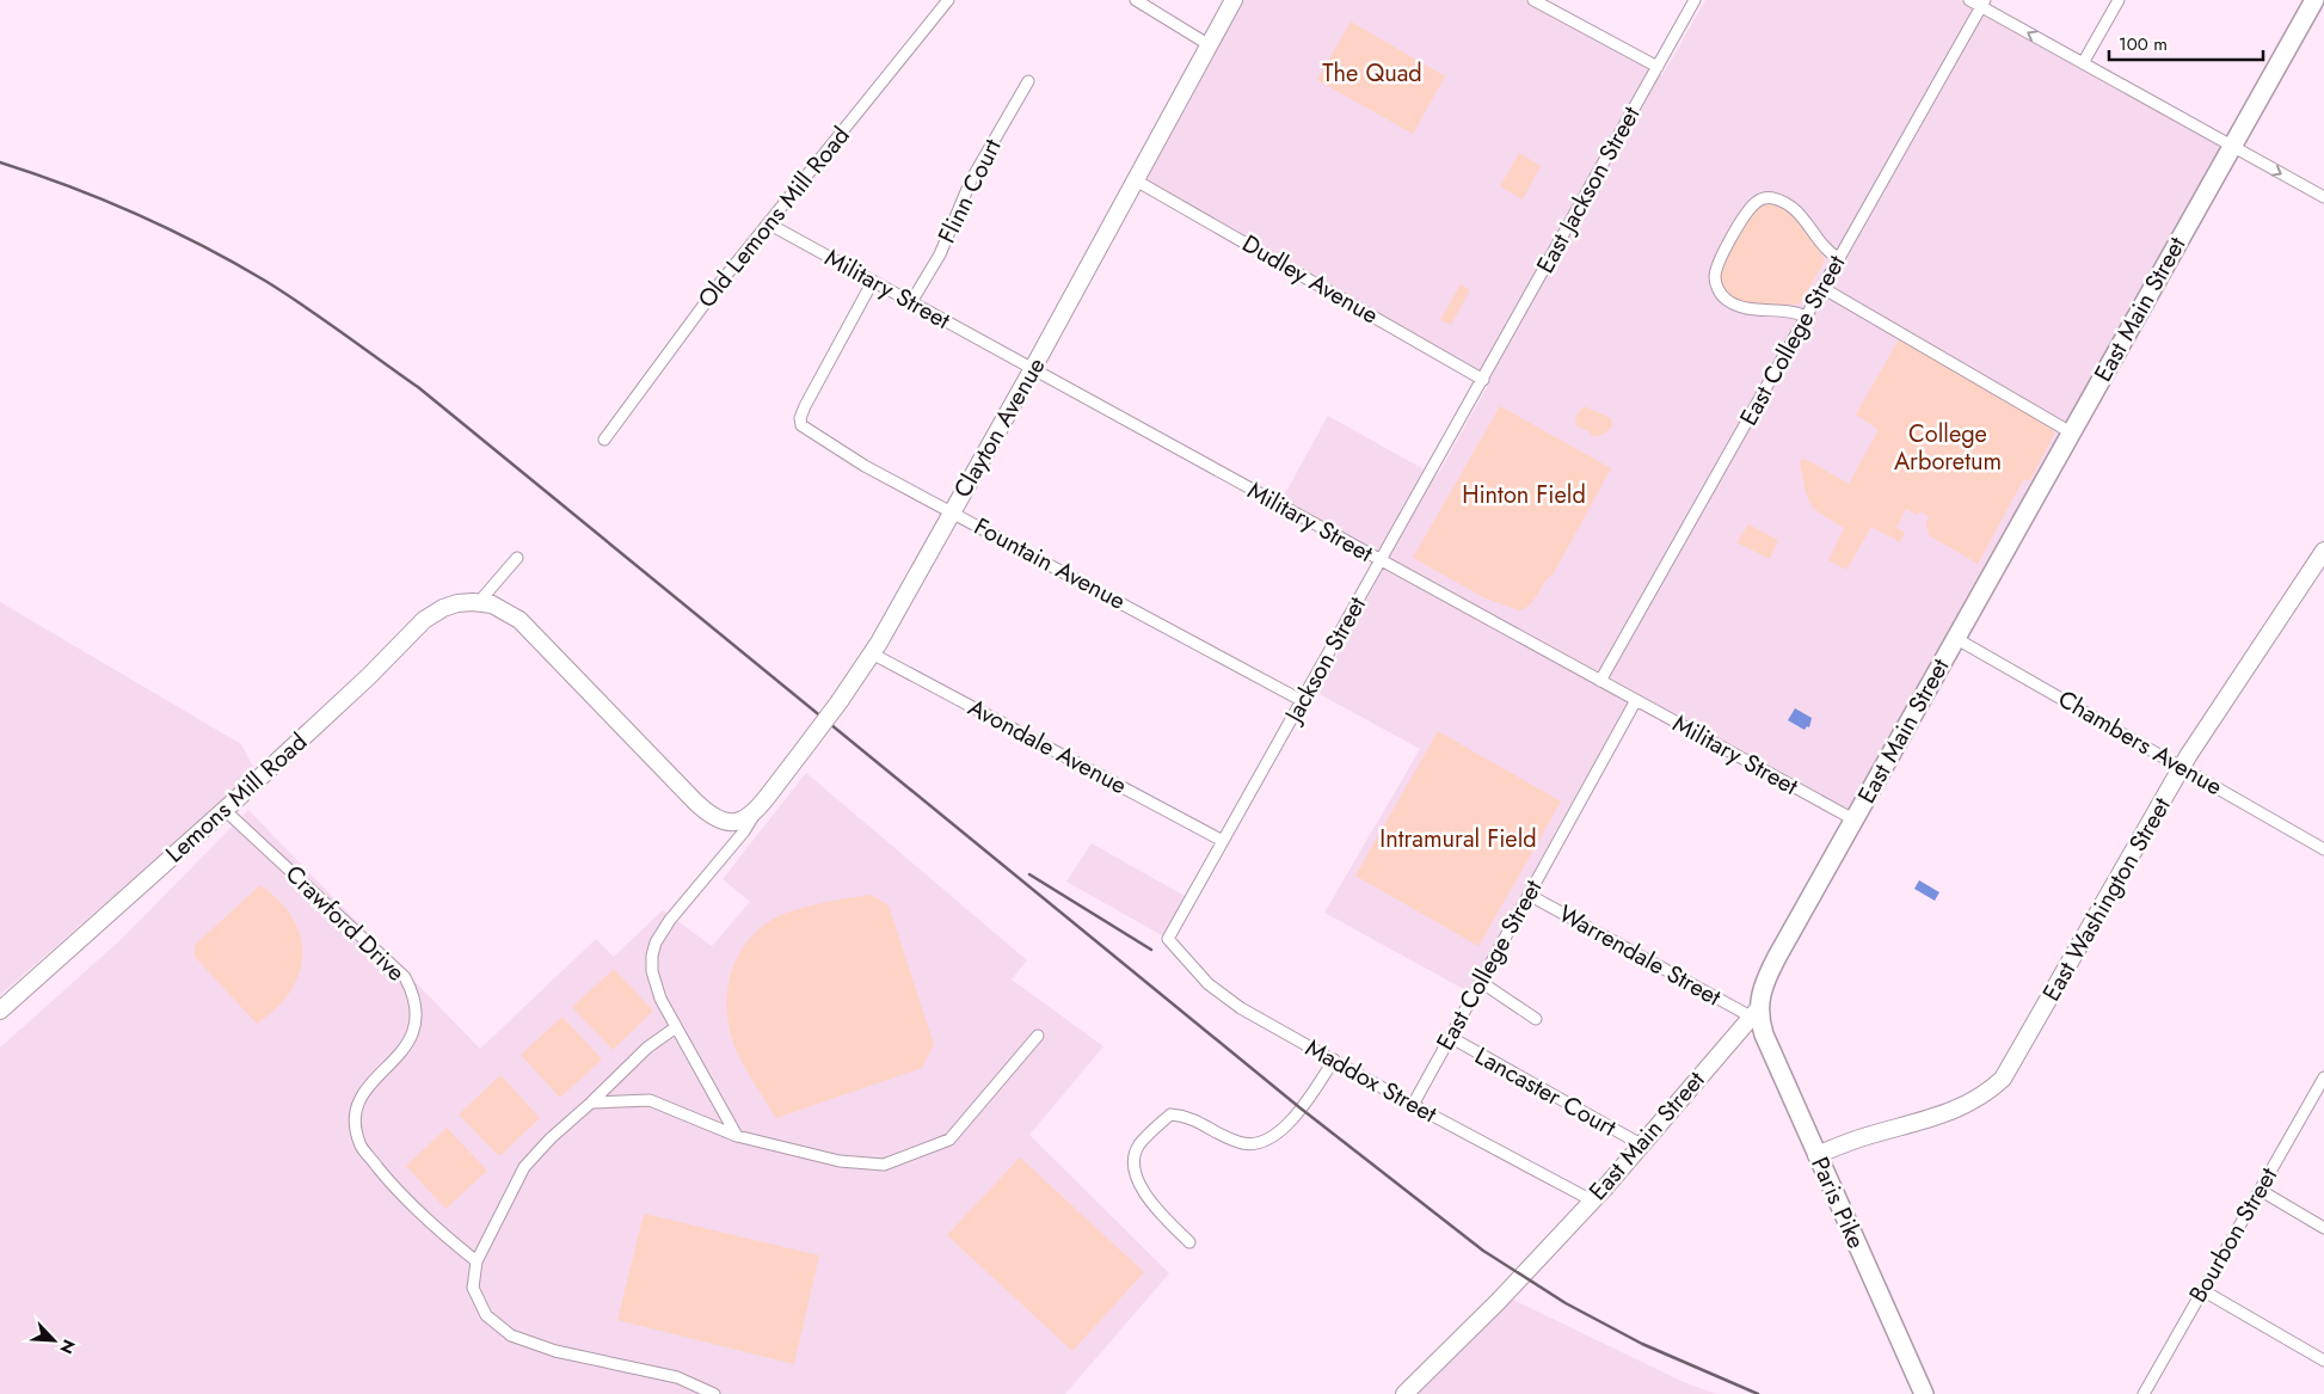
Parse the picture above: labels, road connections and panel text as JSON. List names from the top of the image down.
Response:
{
  "streets": {
    "main road": ["East Main Street", "Paris Pike"],
    "street": [
      "East Jackson Street",
      "Flinn Court",
      "Old Lemons Mill Road",
      "Dudley Avenue",
      "Military Street",
      "East College Street",
      "Clayton Avenue",
      "Fountain Avenue",
      "Jackson Street",
      "Chambers Avenue",
      "Avondale Avenue",
      "Lemons Mill Road",
      "East Washington Street",
      "Crawford Drive",
      "Warrendale Street",
      "Maddox Street",
      "Lancaster Court",
      "Bourbon Street"
    ]
  },
  "crossings": [
    ["East Jackson Street", "Dudley Avenue"],
    ["East Jackson Street", "Jackson Street"],
    ["Flinn Court", "Military Street"],
    ["Old Lemons Mill Road", "Military Street"],
    ["Dudley Avenue", "Clayton Avenue"],
    ["Dudley Avenue", "Jackson Street"],
    ["Military Street", "East Main Street"],
    ["Military Street", "East College Street"],
    ["Military Street", "Clayton Avenue"],
    ["Military Street", "Fountain Avenue"],
    ["Military Street", "Jackson Street"],
    ["East Main Street", "Chambers Avenue"],
    ["East Main Street", "Warrendale Street"],
    ["East Main Street", "Maddox Street"],
    ["East Main Street", "Lancaster Court"],
    ["East Main Street", "Paris Pike"],
    ["East College Street", "Warrendale Street"],
    ["East College Street", "Maddox Street"],
    ["East College Street", "Lancaster Court"],
    ["Clayton Avenue", "Fountain Avenue"],
    ["Clayton Avenue", "Avondale Avenue"],
    ["Clayton Avenue", "Lemons Mill Road"],
    ["Fountain Avenue", "Jackson Street"],
    ["Jackson Street", "Avondale Avenue"],
    ["Jackson Street", "Maddox Street"],
    ["Chambers Avenue", "East Washington Street"],
    ["Lemons Mill Road", "Crawford Drive"],
    ["East Washington Street", "Paris Pike"],
    ["Warrendale Street", "Paris Pike"]
  ],
  "parks": [
    "The Quad",
    "College Arboretum",
    "Hinton Field",
    "Intramural Field"
  ],
  "scale_bar": "100 m",
  "north": "bottom right"
}
